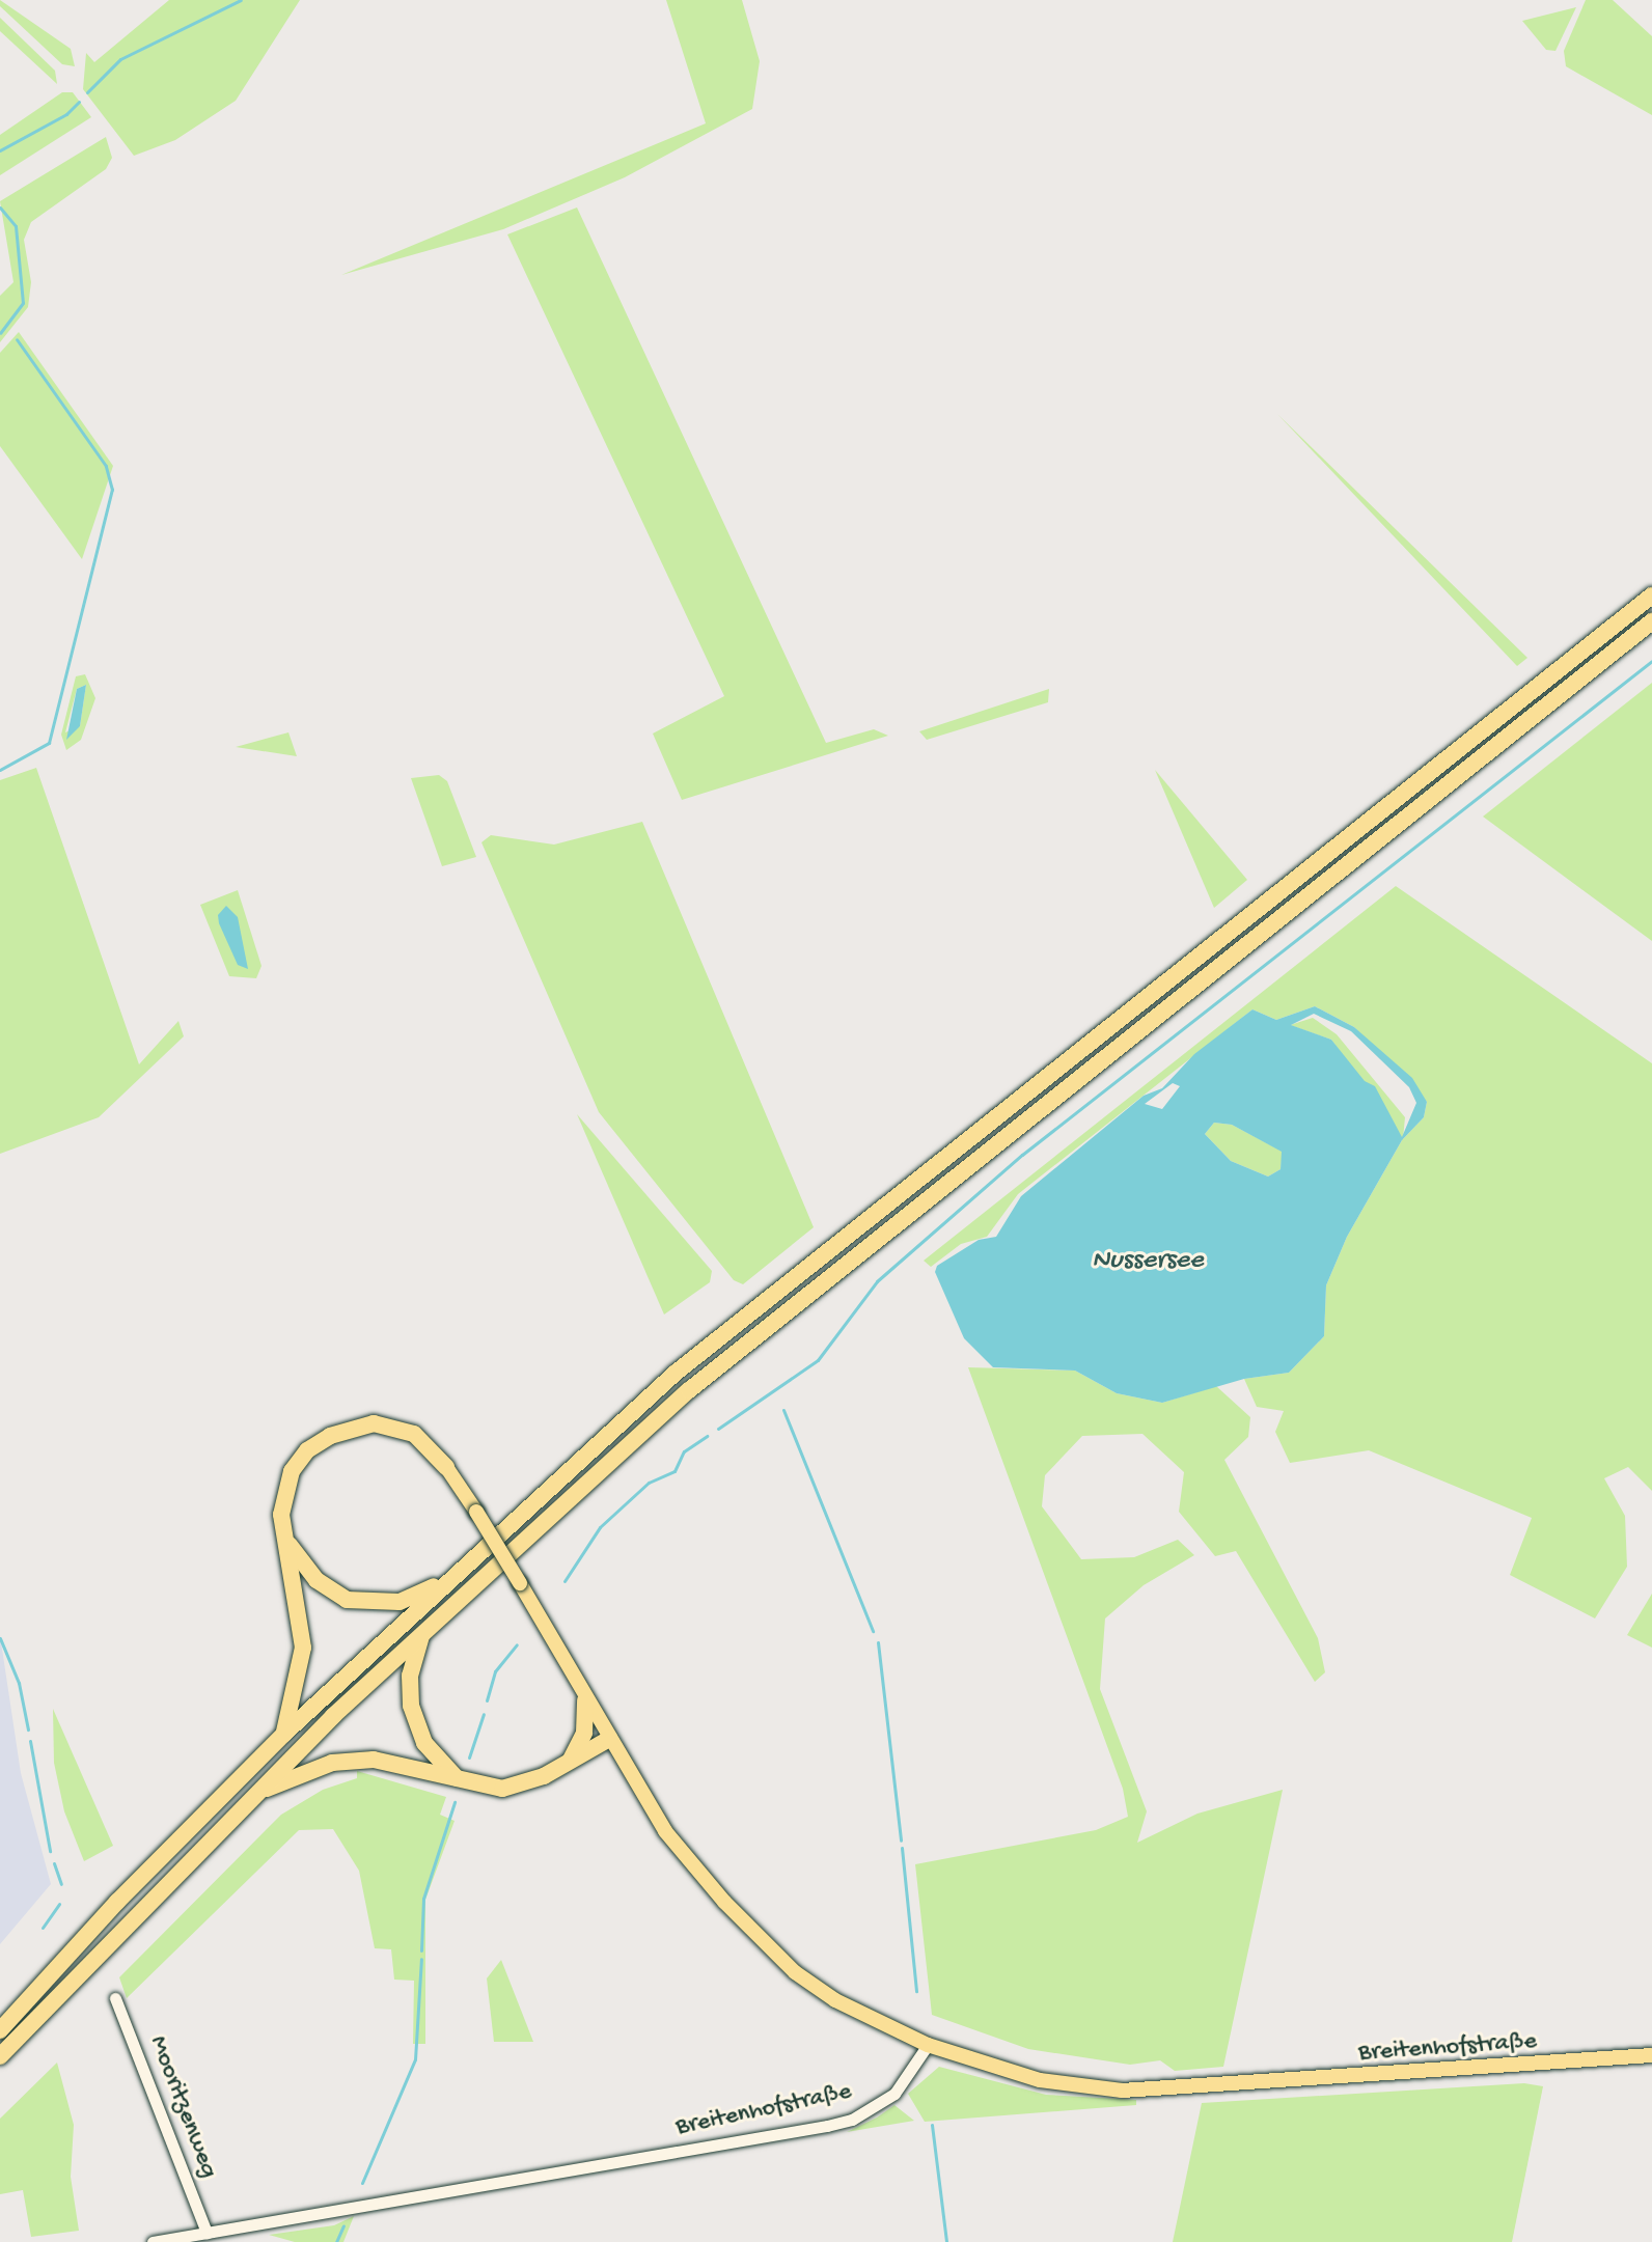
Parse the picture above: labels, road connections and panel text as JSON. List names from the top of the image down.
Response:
{
  "streets": {
    "main road": ["Breitenhofstraße"],
    "street": ["Mooritzenweg"]
  },
  "crossings": [
    ["Breitenhofstraße", "Mooritzenweg"]
  ],
  "water": ["Nussersee"]
}
